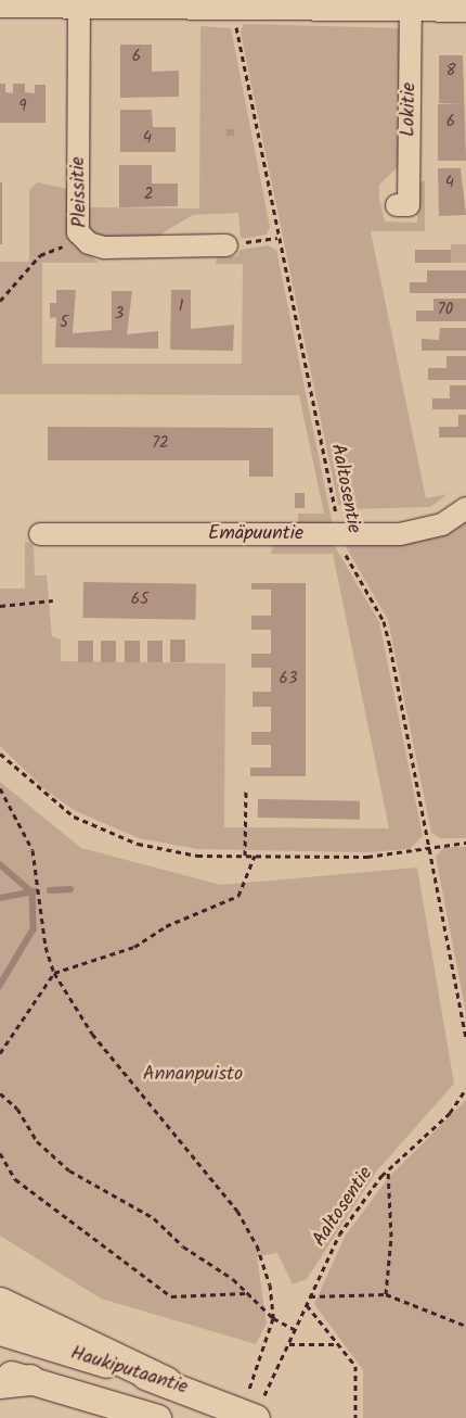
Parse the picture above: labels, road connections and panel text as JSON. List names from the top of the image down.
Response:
{
  "streets": {
    "main road": ["Haukiputaantie"],
    "street": ["Lokitie", "Pleissitie", "Emäpuuntie"],
    "path": ["Aaltosentie"]
  },
  "crossings": [
    ["Aaltosentie", "Emäpuuntie"],
    ["Aaltosentie", "Haukiputaantie"]
  ],
  "parks": ["Annanpuisto"],
  "house_numbers": [
    "6",
    "8",
    "9",
    "6",
    "4",
    "4",
    "2",
    "1",
    "70",
    "3",
    "5",
    "72",
    "65",
    "63"
  ]
}
